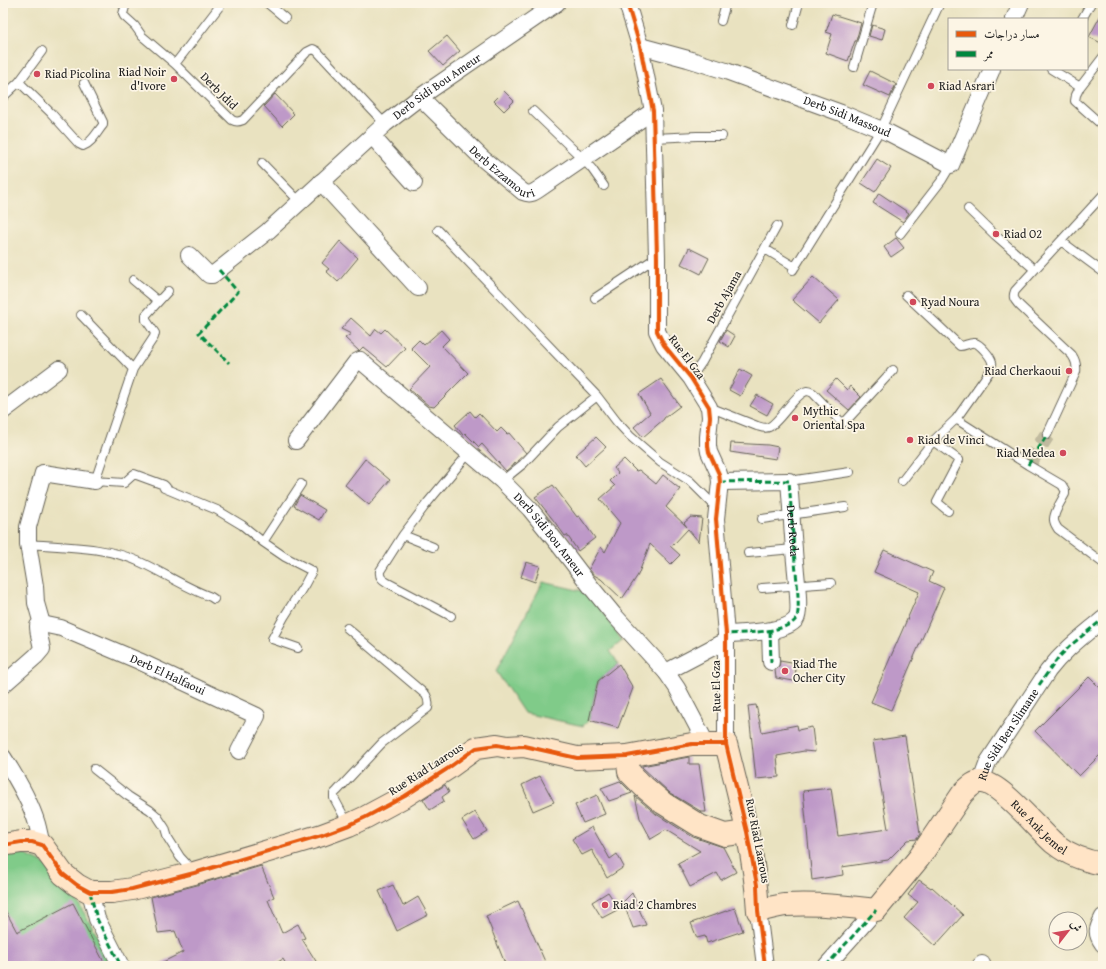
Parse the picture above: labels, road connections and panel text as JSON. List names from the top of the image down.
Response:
{
  "streets": {
    "street": [
      "Derb Sidi Bou Ameur",
      "Derb Sidi Massoud",
      "Derb Ezzamouri",
      "Rue El Gza",
      "Derb Roda",
      "Derb El Halfaoui",
      "Rue Sidi Ben Slimane",
      "Rue Riad Laarous",
      "Rue Ank Jemel"
    ],
    "lane": ["Derb Jdid", "Derb Ajama"]
  },
  "crossings": [
    ["Derb Sidi Bou Ameur", "Derb Jdid"],
    ["Derb Sidi Bou Ameur", "Derb Ezzamouri"],
    ["Derb Sidi Bou Ameur", "Rue El Gza"],
    ["Derb Sidi Bou Ameur", "Rue Riad Laarous"],
    ["Derb Sidi Massoud", "Rue El Gza"],
    ["Derb Ezzamouri", "Rue El Gza"],
    ["Derb Ajama", "Rue El Gza"],
    ["Rue El Gza", "Derb Roda"],
    ["Rue El Gza", "Rue Riad Laarous"],
    ["Rue Sidi Ben Slimane", "Rue Ank Jemel"]
  ],
  "places": [
    "Riad Picolina",
    "Riad Noir d'Ivore",
    "Riad Asrari",
    "Riad O2",
    "Ryad Noura",
    "Riad Cherkaoui",
    "Mythic Oriental Spa",
    "Riad de Vinci",
    "Riad Medea",
    "Riad The Ocher City",
    "Riad 2 Chambres"
  ],
  "legend": ["مسار دراجات", "ممر"],
  "north": "top right"
}
